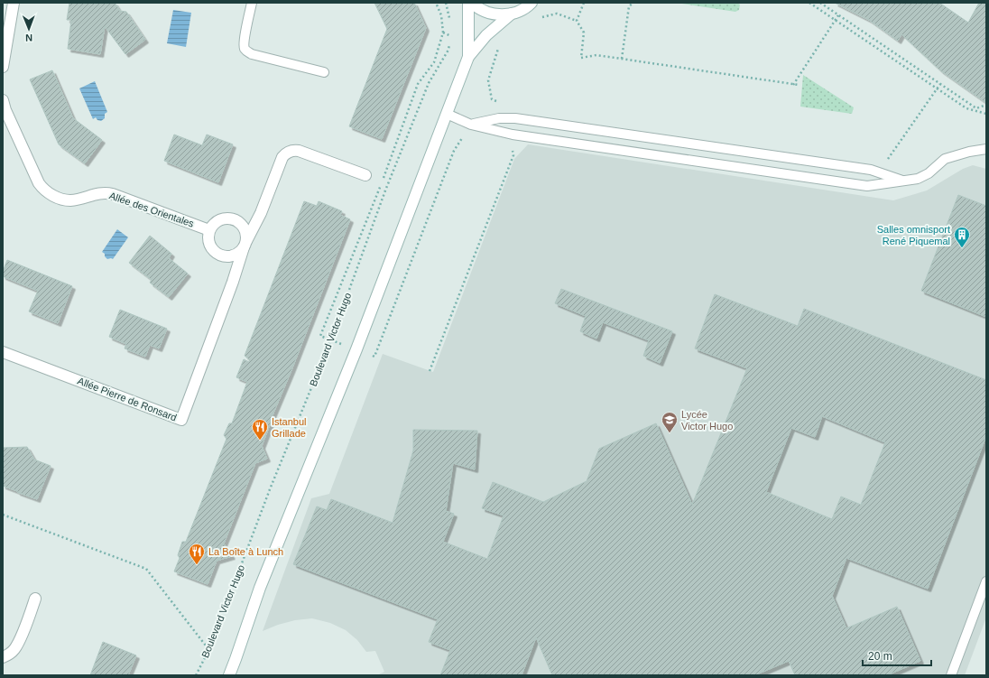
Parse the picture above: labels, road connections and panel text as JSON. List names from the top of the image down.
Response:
{
  "streets": {
    "street": ["Allée des Orientales", "Allée Pierre de Ronsard"],
    "path": ["Boulevard Victor Hugo"]
  },
  "crossings": [
    ["Allée des Orientales", "Allée Pierre de Ronsard"]
  ],
  "places": {
    "building": ["Salles omnisport René Piquemal"],
    "school or university": ["Lycée Victor Hugo"],
    "restaurant": ["Istanbul Grillade", "La Boîte à Lunch"]
  },
  "scale_bar": "20 m",
  "north": "bottom"
}
